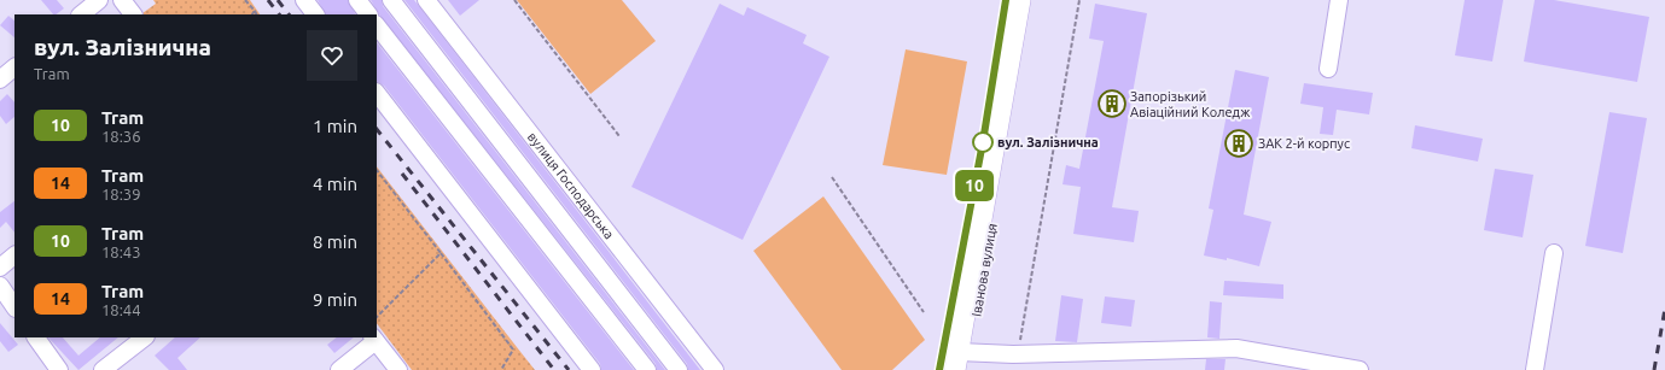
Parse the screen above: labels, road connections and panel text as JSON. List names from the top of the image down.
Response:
{
  "streets": {
    "main road": ["Іванова вулиця"],
    "street": ["вулиця Господарська"]
  },
  "places": {
    "building": ["Запорізький Авіаційний Коледж", "ЗАК 2-й корпус"],
    "other": ["вул. Залізнична"]
  },
  "lines": ["tram line 10"],
  "page": {
    "on_map": "10",
    "heading": ["вул. Залізнична", "Tram"],
    "list": [
      {
        "mark": "10",
        "name": "Tram",
        "note": "18:36",
        "value": "1 min"
      },
      {
        "mark": "14",
        "name": "Tram",
        "note": "18:39",
        "value": "4 min"
      },
      {
        "mark": "10",
        "name": "Tram",
        "note": "18:43",
        "value": "8 min"
      },
      {
        "mark": "14",
        "name": "Tram",
        "note": "18:44",
        "value": "9 min"
      }
    ]
  }
}
